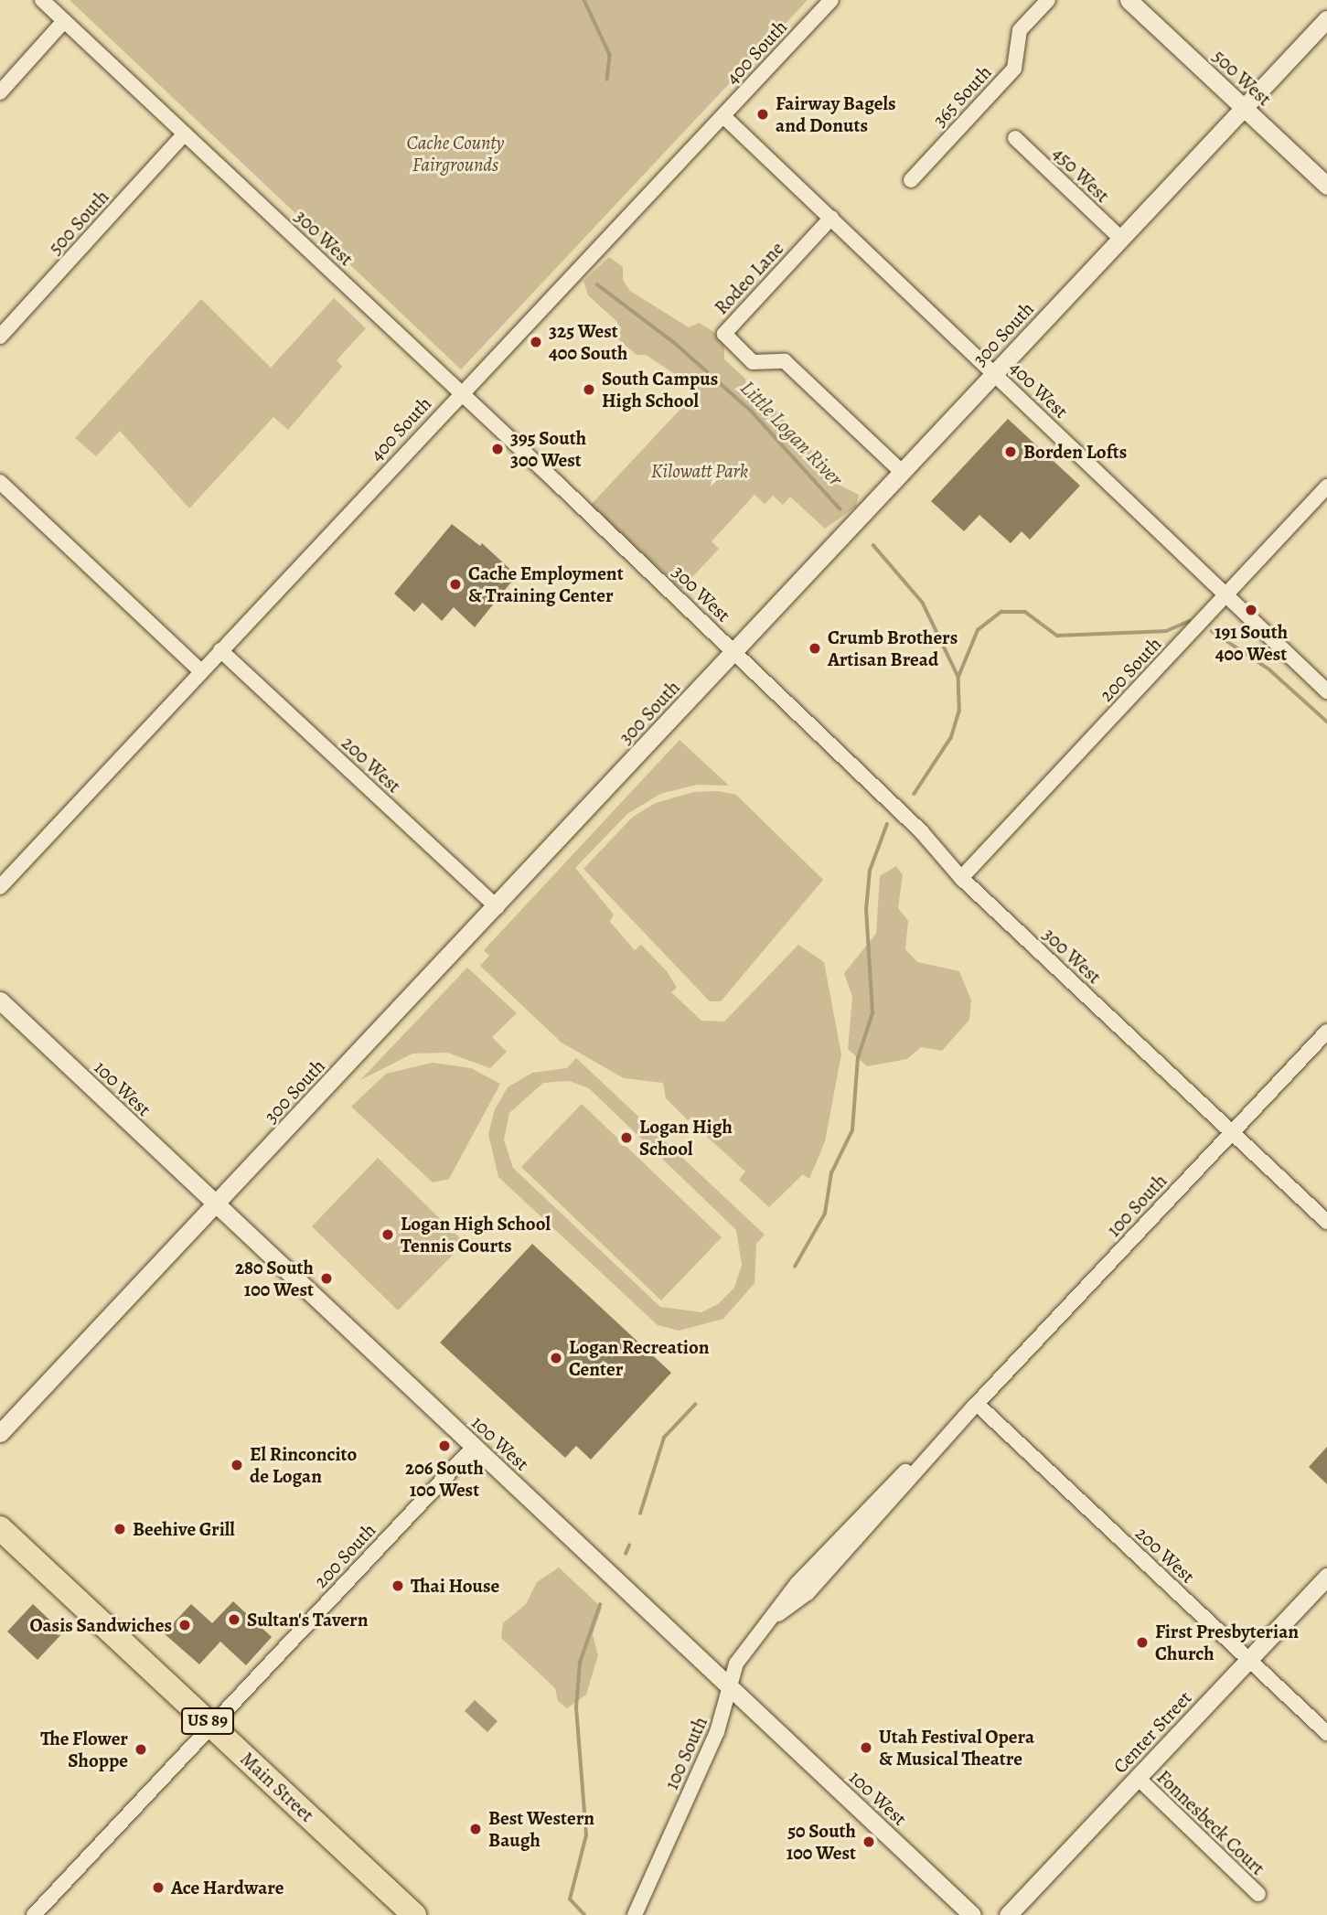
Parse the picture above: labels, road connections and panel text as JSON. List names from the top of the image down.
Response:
{
  "streets": {
    "highway": ["US 89", "Main Street"],
    "street": [
      "400 South",
      "500 West",
      "365 South",
      "450 West",
      "500 South",
      "300 West",
      "Rodeo Lane",
      "300 South",
      "400 West",
      "200 South",
      "200 West",
      "100 West",
      "100 South",
      "Center Street",
      "Fonnesbeck Court"
    ]
  },
  "crossings": [
    ["400 South", "300 West"],
    ["400 South", "400 West"],
    ["400 South", "200 West"],
    ["500 West", "300 South"],
    ["450 West", "300 South"],
    ["500 South", "300 West"],
    ["300 West", "300 South"],
    ["300 West", "200 South"],
    ["300 West", "100 South"],
    ["Rodeo Lane", "300 South"],
    ["Rodeo Lane", "400 West"],
    ["300 South", "400 West"],
    ["300 South", "200 West"],
    ["300 South", "100 West"],
    ["400 West", "200 South"],
    ["200 South", "100 West"],
    ["200 South", "Main Street"],
    ["200 West", "100 South"],
    ["200 West", "Center Street"],
    ["100 West", "100 South"],
    ["Center Street", "Fonnesbeck Court"]
  ],
  "water": ["Little Logan River"],
  "parks": ["Cache County Fairgrounds", "Kilowatt Park"],
  "places": [
    "Fairway Bagels and Donuts",
    "325 West 400 South",
    "South Campus High School",
    "395 South 300 West",
    "Borden Lofts",
    "Cache Employment & Training Center",
    "191 South 400 West",
    "Crumb Brothers Artisan Bread",
    "Logan High School",
    "Logan High School Tennis Courts",
    "280 South 100 West",
    "Logan Recreation Center",
    "206 South 100 West",
    "El Rinconcito de Logan",
    "Beehive Grill",
    "Thai House",
    "Sultan's Tavern",
    "Oasis Sandwiches",
    "First Presbyterian Church",
    "Utah Festival Opera & Musical Theatre",
    "The Flower Shoppe",
    "Best Western Baugh",
    "50 South 100 West",
    "Ace Hardware"
  ]
}
